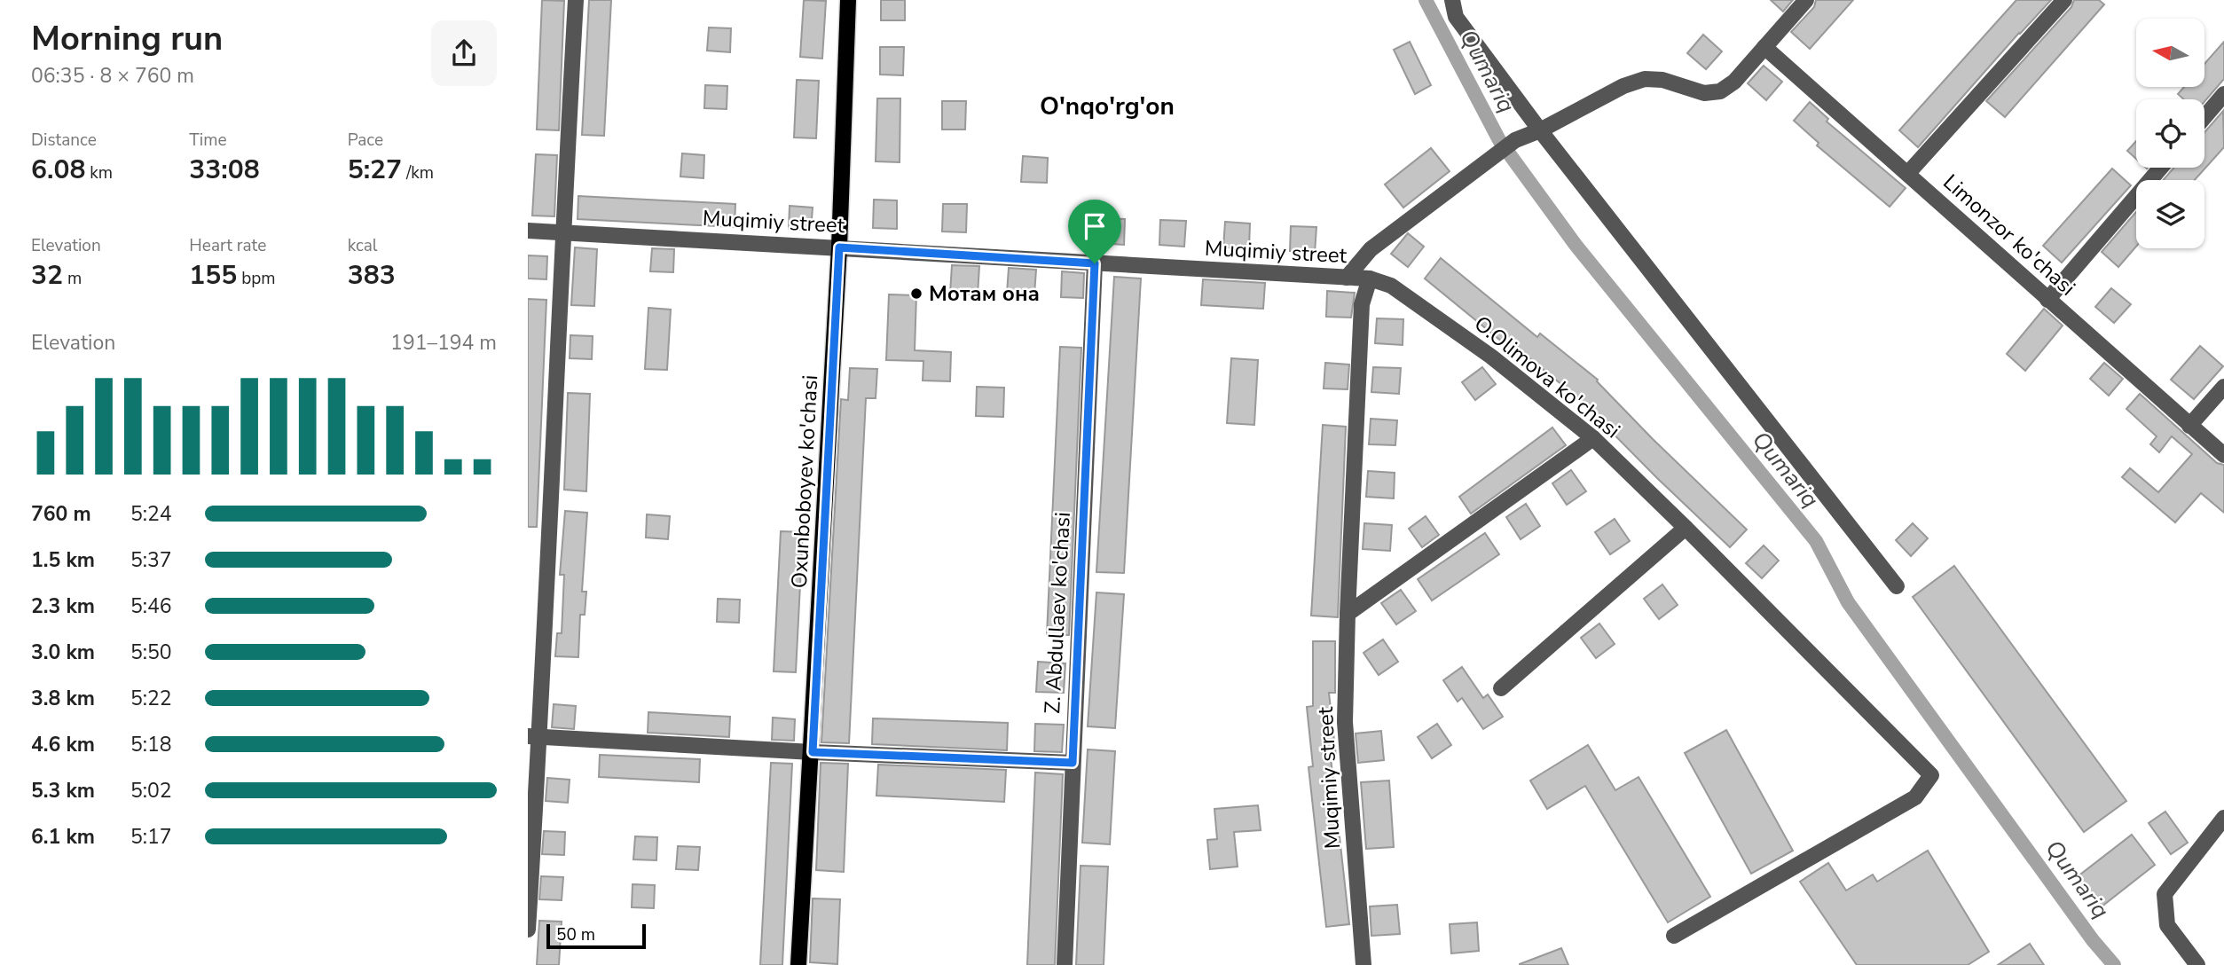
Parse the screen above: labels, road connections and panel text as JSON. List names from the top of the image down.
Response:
{
  "streets": {
    "main road": ["Oxunboboyev ko'chasi"],
    "street": [
      "Muqimiy street",
      "Limonzor ko'chasi",
      "O.Olimova ko'chasi",
      "Z. Abdullaev ko'chasi"
    ]
  },
  "crossings": [
    ["Muqimiy street", "O.Olimova ko'chasi"],
    ["Muqimiy street", "Oxunboboyev ko'chasi"],
    ["Muqimiy street", "Z. Abdullaev ko'chasi"]
  ],
  "districts": ["O'nqo'rg'on"],
  "water": ["Qumariq"],
  "places": ["Мотам она"],
  "scale_bar": "50 m",
  "north": "left",
  "page": {
    "heading": ["Morning run", "06:35 · 8 × 760 m"],
    "stats": [
      ["Distance", "6.08 km"],
      ["Time", "33:08"],
      ["Pace", "5:27 /km"],
      ["Elevation", "32 m"],
      ["Heart rate", "155 bpm"],
      ["kcal", "383"]
    ],
    "chart": ["Elevation", "191–194 m"],
    "list": [
      {
        "name": "760 m",
        "note": "5:24"
      },
      {
        "name": "1.5 km",
        "note": "5:37"
      },
      {
        "name": "2.3 km",
        "note": "5:46"
      },
      {
        "name": "3.0 km",
        "note": "5:50"
      },
      {
        "name": "3.8 km",
        "note": "5:22"
      },
      {
        "name": "4.6 km",
        "note": "5:18"
      },
      {
        "name": "5.3 km",
        "note": "5:02"
      },
      {
        "name": "6.1 km",
        "note": "5:17"
      }
    ],
    "scale": "50 m"
  }
}
